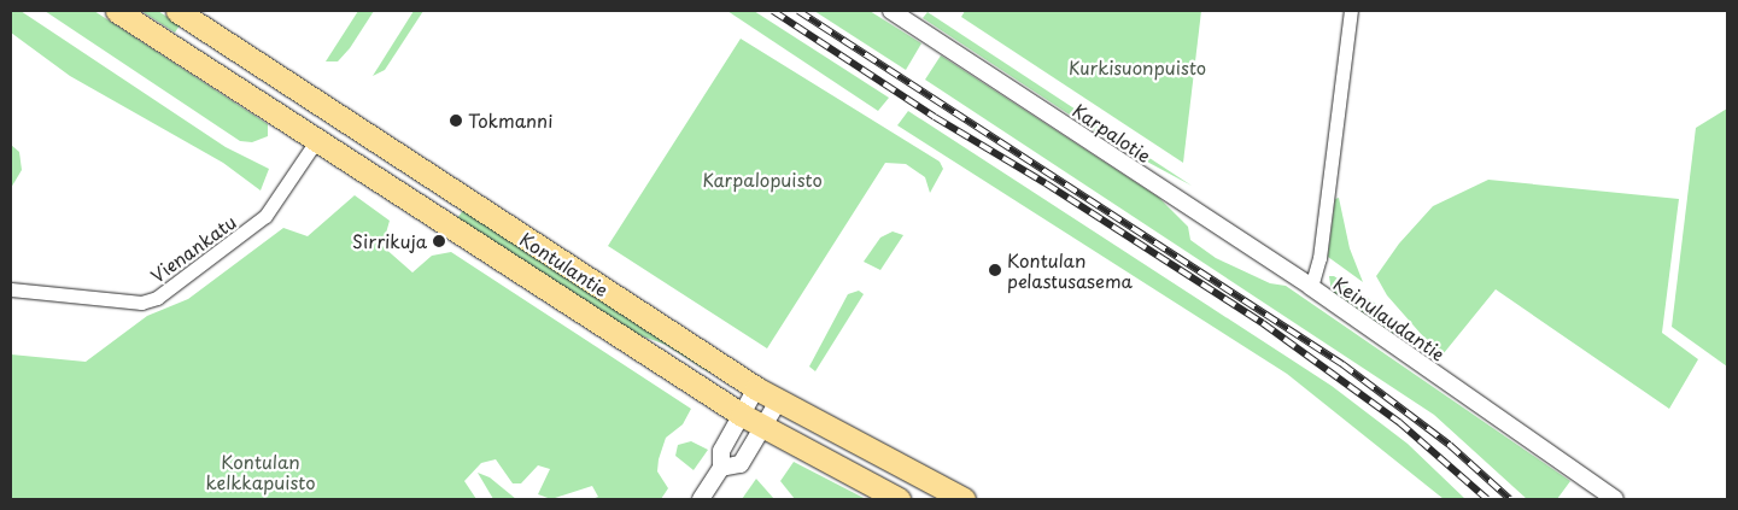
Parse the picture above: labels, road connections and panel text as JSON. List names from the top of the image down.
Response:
{
  "streets": {
    "main road": ["Kontulantie"],
    "street": ["Karpalotie", "Vienankatu", "Keinulaudantie"]
  },
  "crossings": [
    ["Karpalotie", "Keinulaudantie"],
    ["Vienankatu", "Kontulantie"]
  ],
  "parks": ["Kurkisuonpuisto", "Karpalopuisto", "Kontulan kelkkapuisto"],
  "places": ["Tokmanni", "Sirrikuja", "Kontulan pelastusasema"]
}
